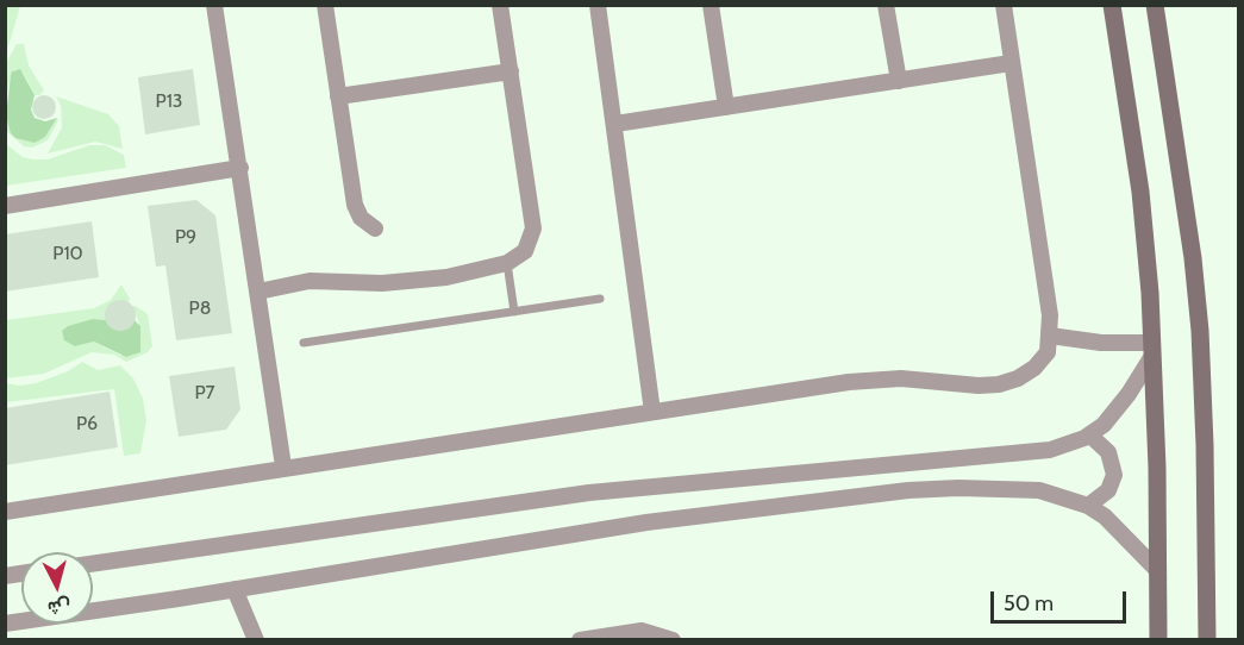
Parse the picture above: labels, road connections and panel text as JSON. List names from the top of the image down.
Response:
{
  "house_numbers": [
    "P13",
    "P9",
    "P10",
    "P8",
    "P7",
    "P6"
  ],
  "scale_bar": "50 m",
  "north": "bottom"
}
